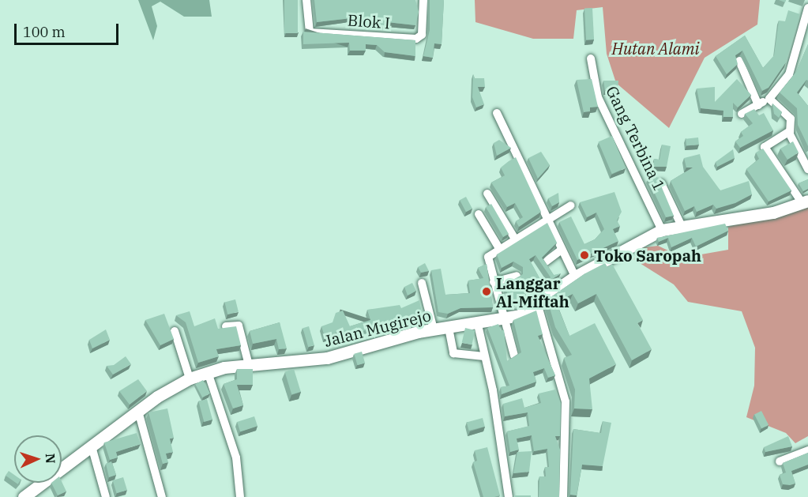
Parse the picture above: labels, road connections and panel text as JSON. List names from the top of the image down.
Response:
{
  "streets": {
    "street": ["Blok I", "Gang Terbina 1", "Jalan Mugirejo"]
  },
  "crossings": [
    ["Gang Terbina 1", "Jalan Mugirejo"]
  ],
  "parks": ["Hutan Alami"],
  "places": ["Toko Saropah", "Langgar Al-Miftah"],
  "scale_bar": "100 m",
  "north": "right"
}
